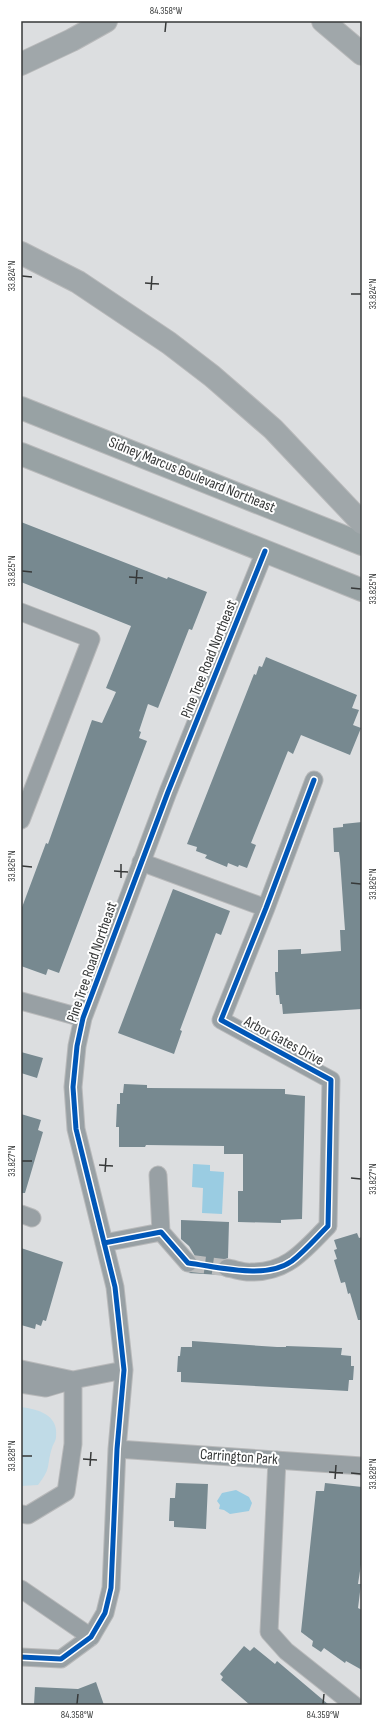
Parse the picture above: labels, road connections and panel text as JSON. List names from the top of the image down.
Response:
{
  "streets": {
    "main road": ["Sidney Marcus Boulevard Northeast"],
    "street": ["Pine Tree Road Northeast", "Arbor Gates Drive", "Carrington Park"]
  },
  "crossings": [
    ["Pine Tree Road Northeast", "Carrington Park"]
  ],
  "coordinates": [
    "84.358°W",
    "33.824°N",
    "33.825°N",
    "33.826°N",
    "33.827°N",
    "33.828°N",
    "84.359°W"
  ]
}
